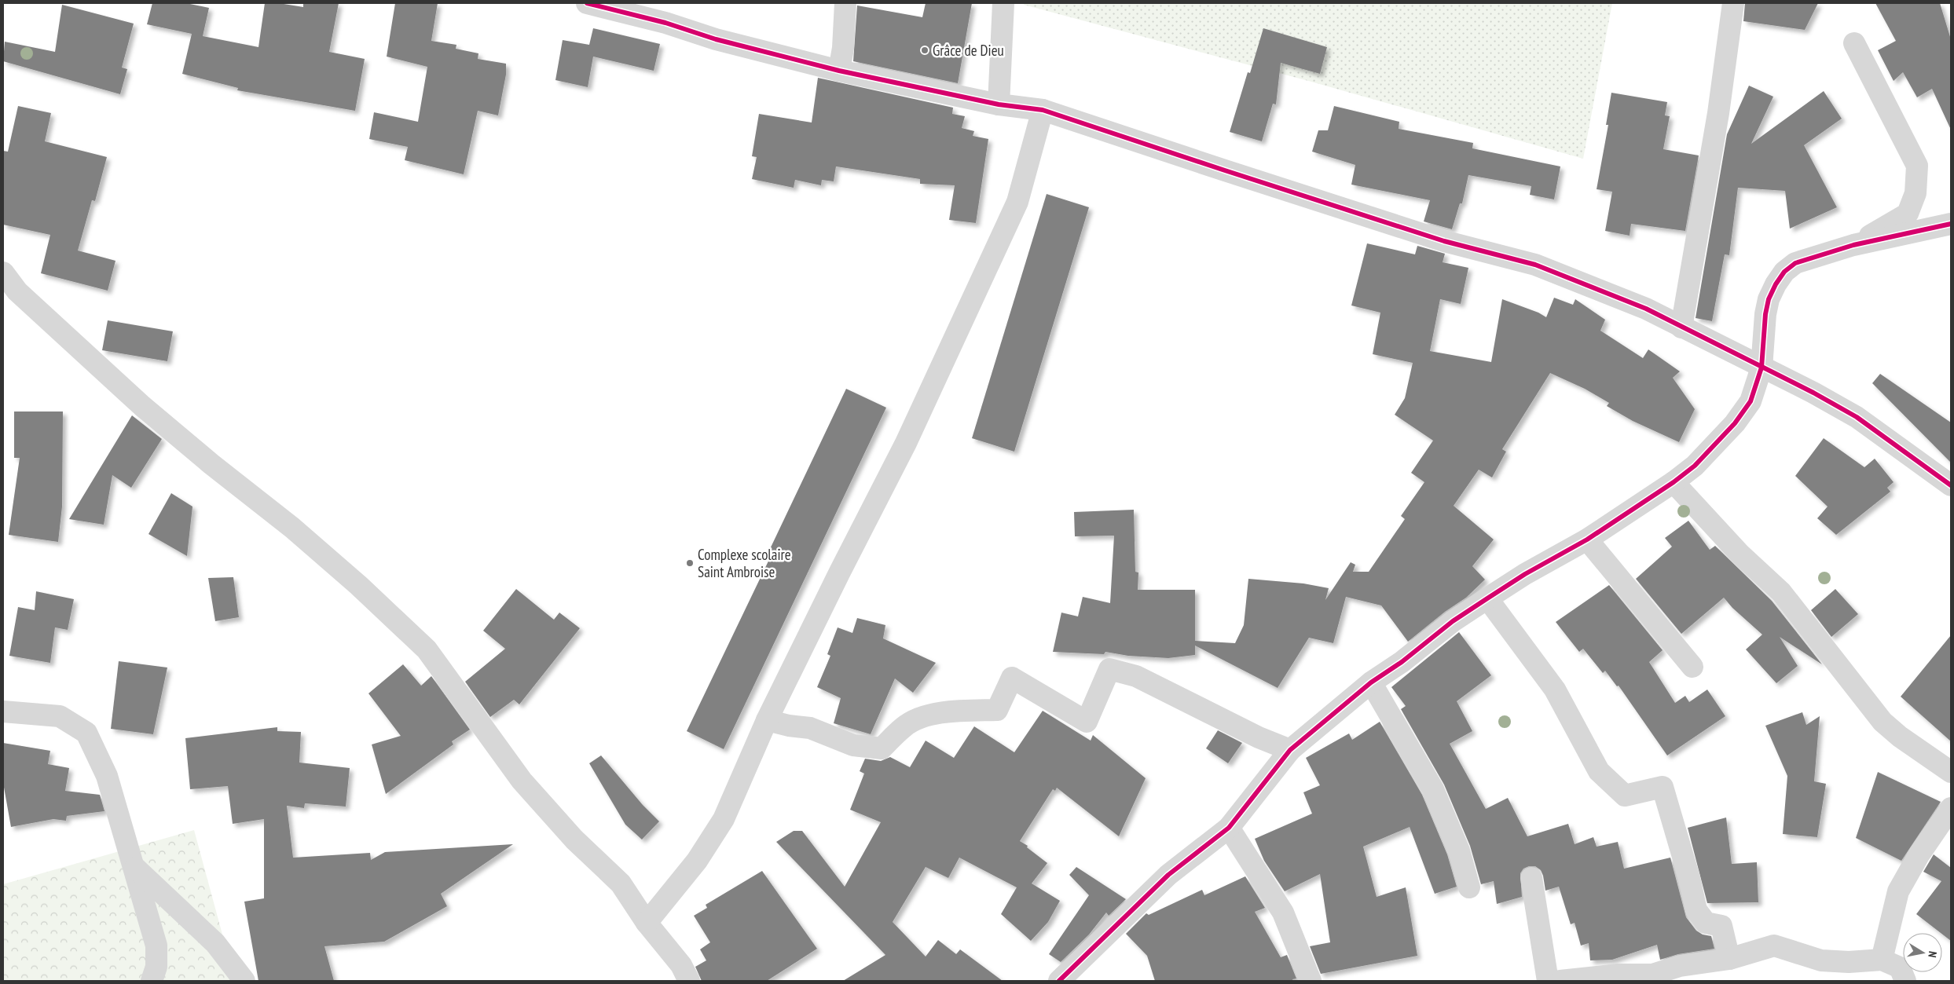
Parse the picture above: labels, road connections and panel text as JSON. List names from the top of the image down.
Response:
{
  "places": ["Grâce de Dieu", "Complexe scolaire Saint Ambroise"],
  "north": "right"
}
